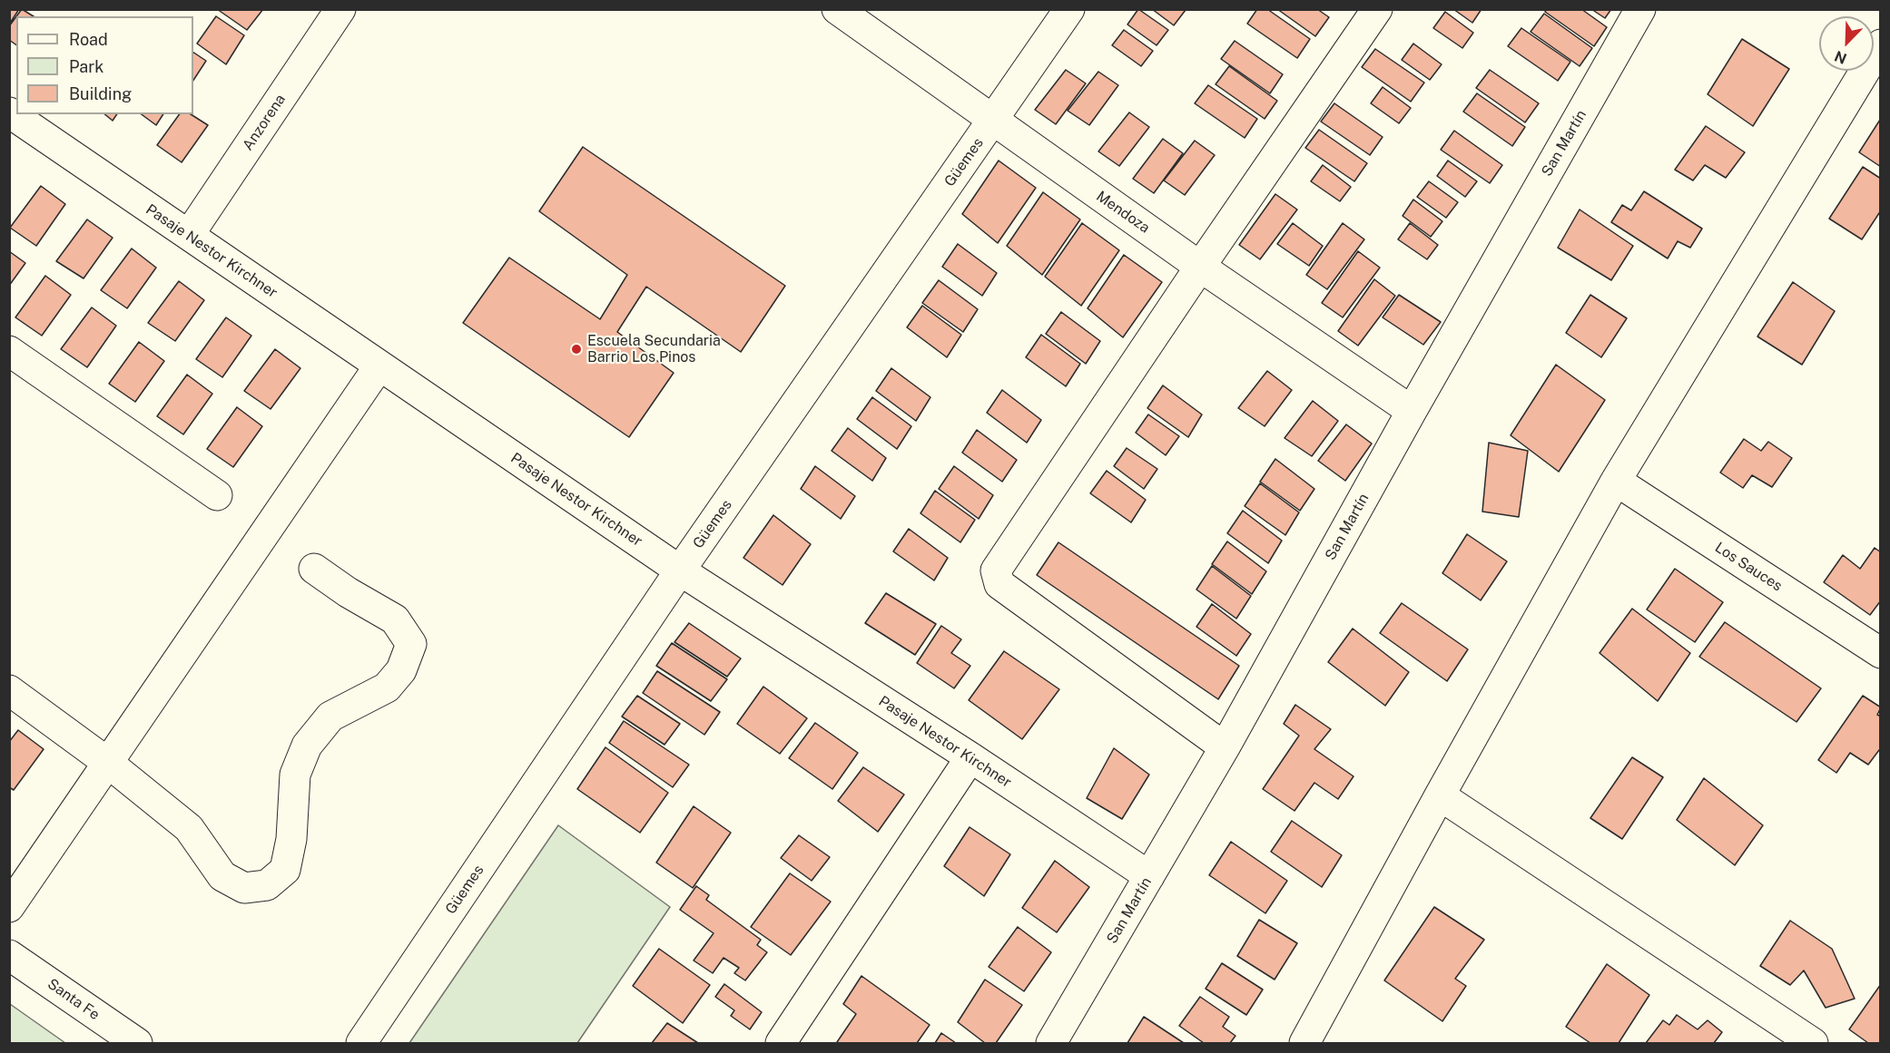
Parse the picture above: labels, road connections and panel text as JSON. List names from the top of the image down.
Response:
{
  "streets": {
    "street": [
      "Anzorena",
      "San Martín",
      "Güemes",
      "Mendoza",
      "Pasaje Nestor Kirchner",
      "Los Sauces",
      "Santa Fe"
    ]
  },
  "crossings": [
    ["Anzorena", "Pasaje Nestor Kirchner"],
    ["San Martín", "Mendoza"],
    ["San Martín", "Pasaje Nestor Kirchner"],
    ["Güemes", "Mendoza"],
    ["Güemes", "Pasaje Nestor Kirchner"]
  ],
  "places": ["Escuela Secundaria Barrio Los Pinos"],
  "legend": ["Road", "Park", "Building"],
  "north": "bottom left"
}
